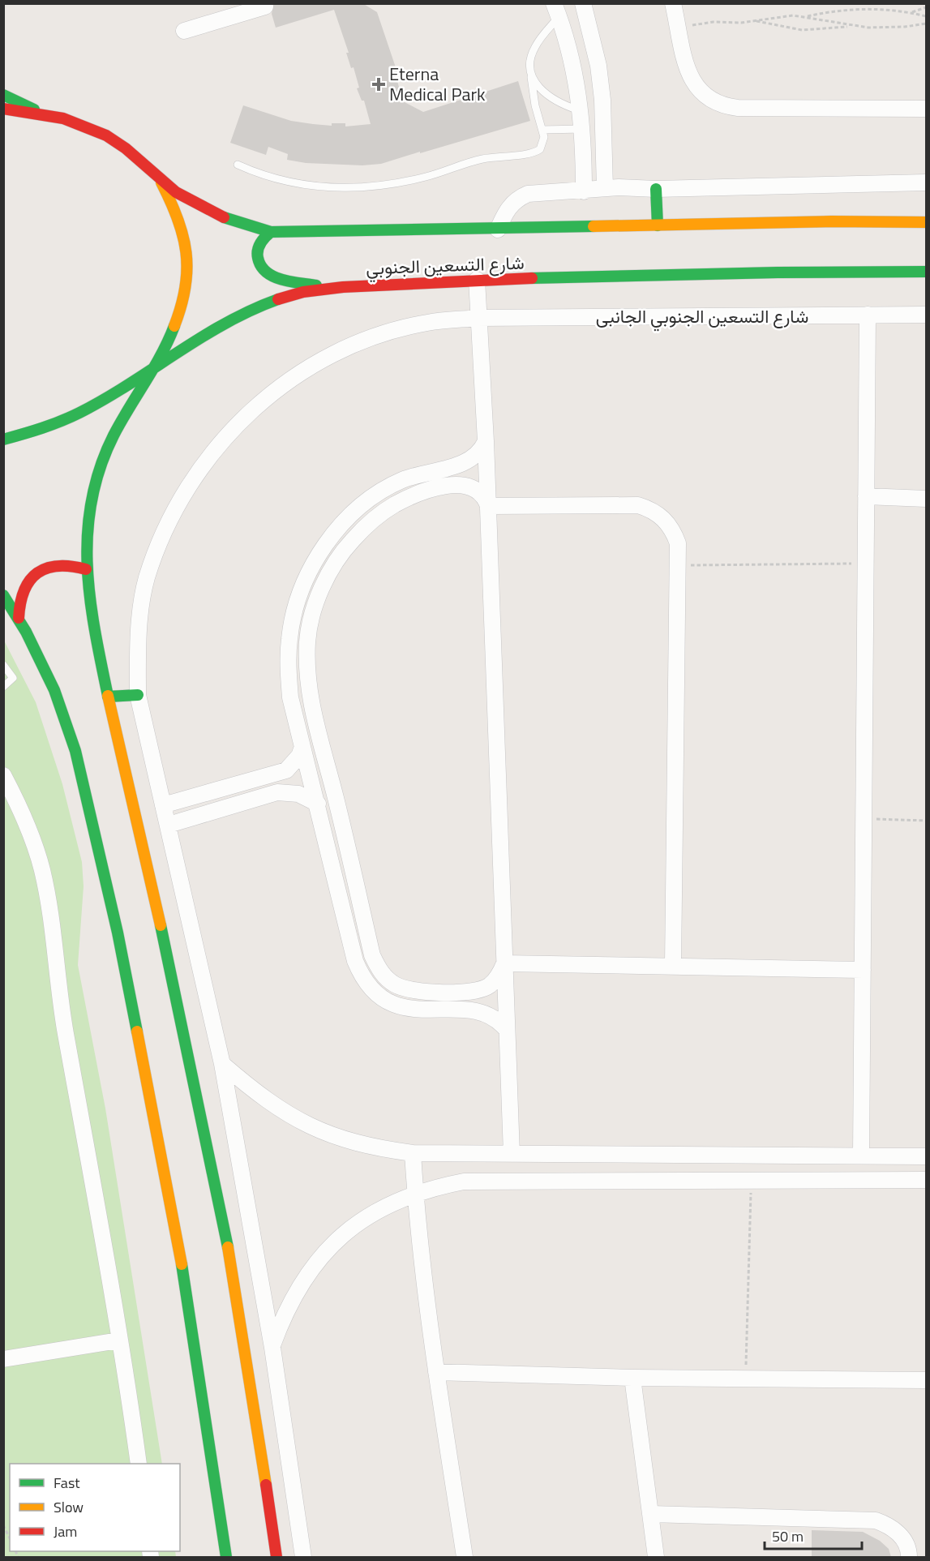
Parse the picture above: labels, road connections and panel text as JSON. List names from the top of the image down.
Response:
{
  "streets": {
    "street": ["شارع التسعين الجنوبي", "شارع التسعين الجنوبي الجانبى"]
  },
  "places": {
    "health": ["Eterna Medical Park"]
  },
  "legend": ["Fast", "Slow", "Jam"],
  "scale_bar": "50 m"
}
